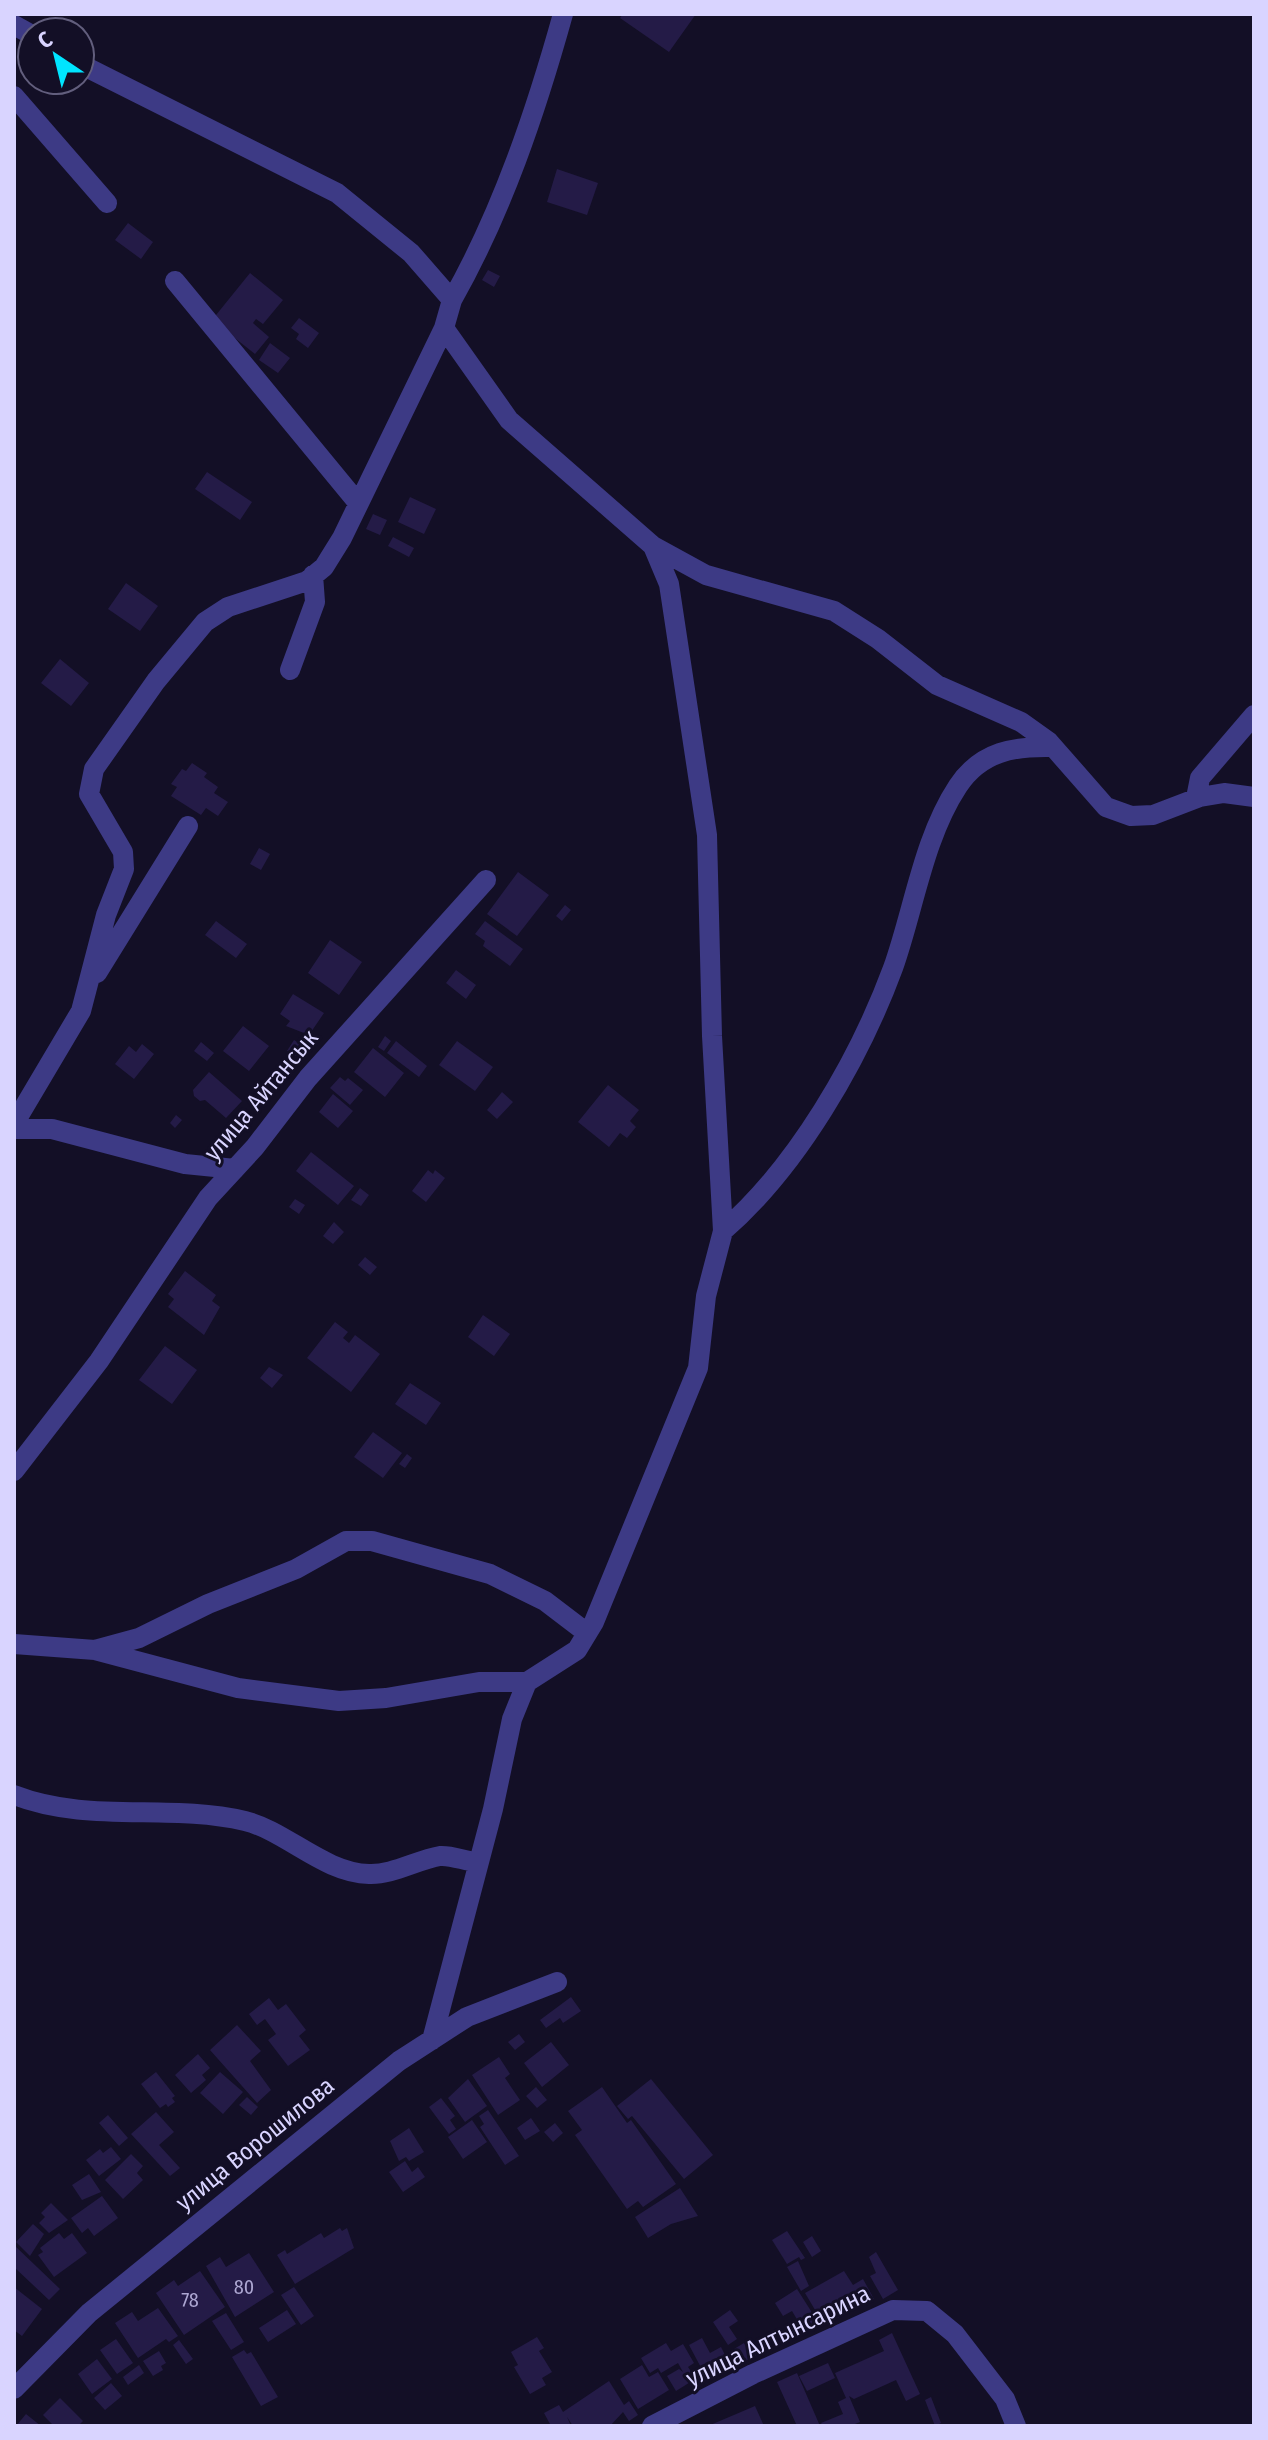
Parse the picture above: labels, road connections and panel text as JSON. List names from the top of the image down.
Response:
{
  "streets": {
    "street": ["улица Айтансык", "улица Ворошилова", "улица Алтынсарина"]
  },
  "house_numbers": ["80", "78"],
  "north": "top left"
}
